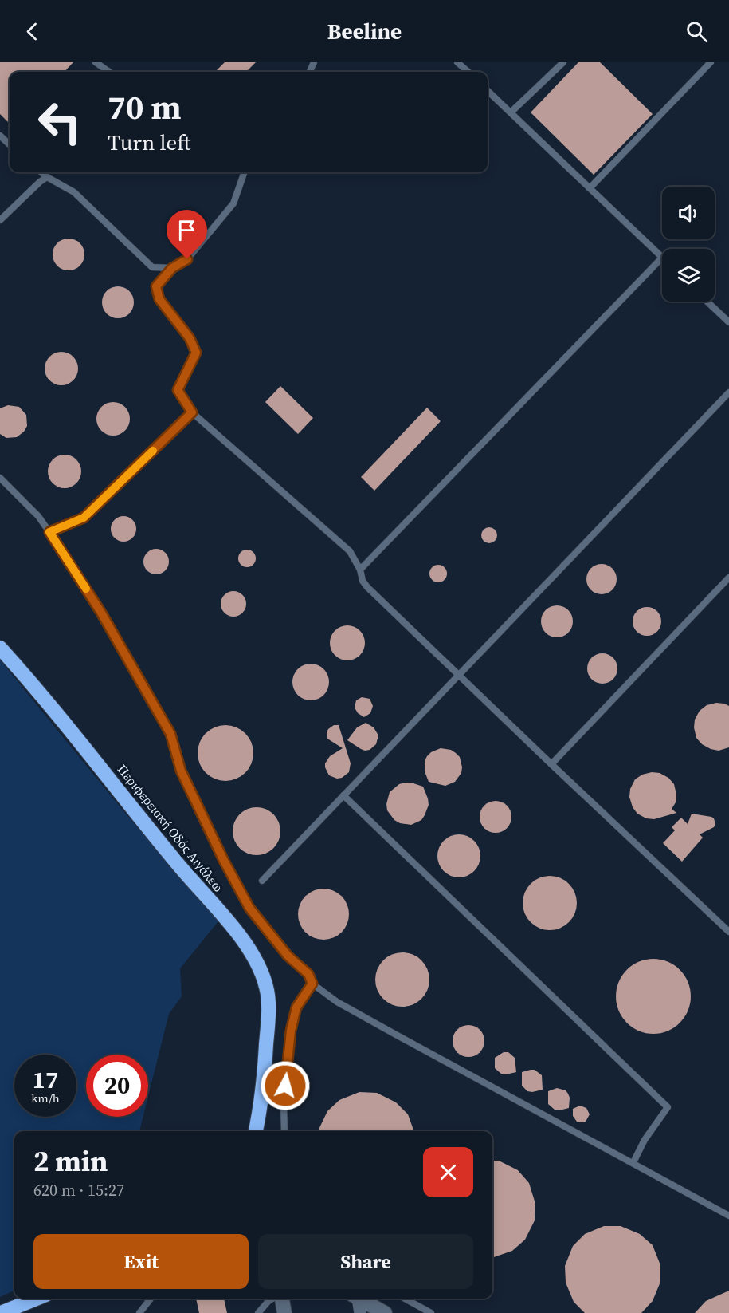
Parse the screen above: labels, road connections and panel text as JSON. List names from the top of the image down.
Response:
{
  "streets": {
    "highway": ["Περιφερειακή Οδός Αιγάλεω"]
  },
  "page": {
    "header": "Beeline",
    "turn": ["70 m", "Turn left"],
    "speed": "17 km/h",
    "limit": "20",
    "heading": ["2 min", "620 m · 15:27"],
    "buttons": ["Exit", "Share"]
  }
}
